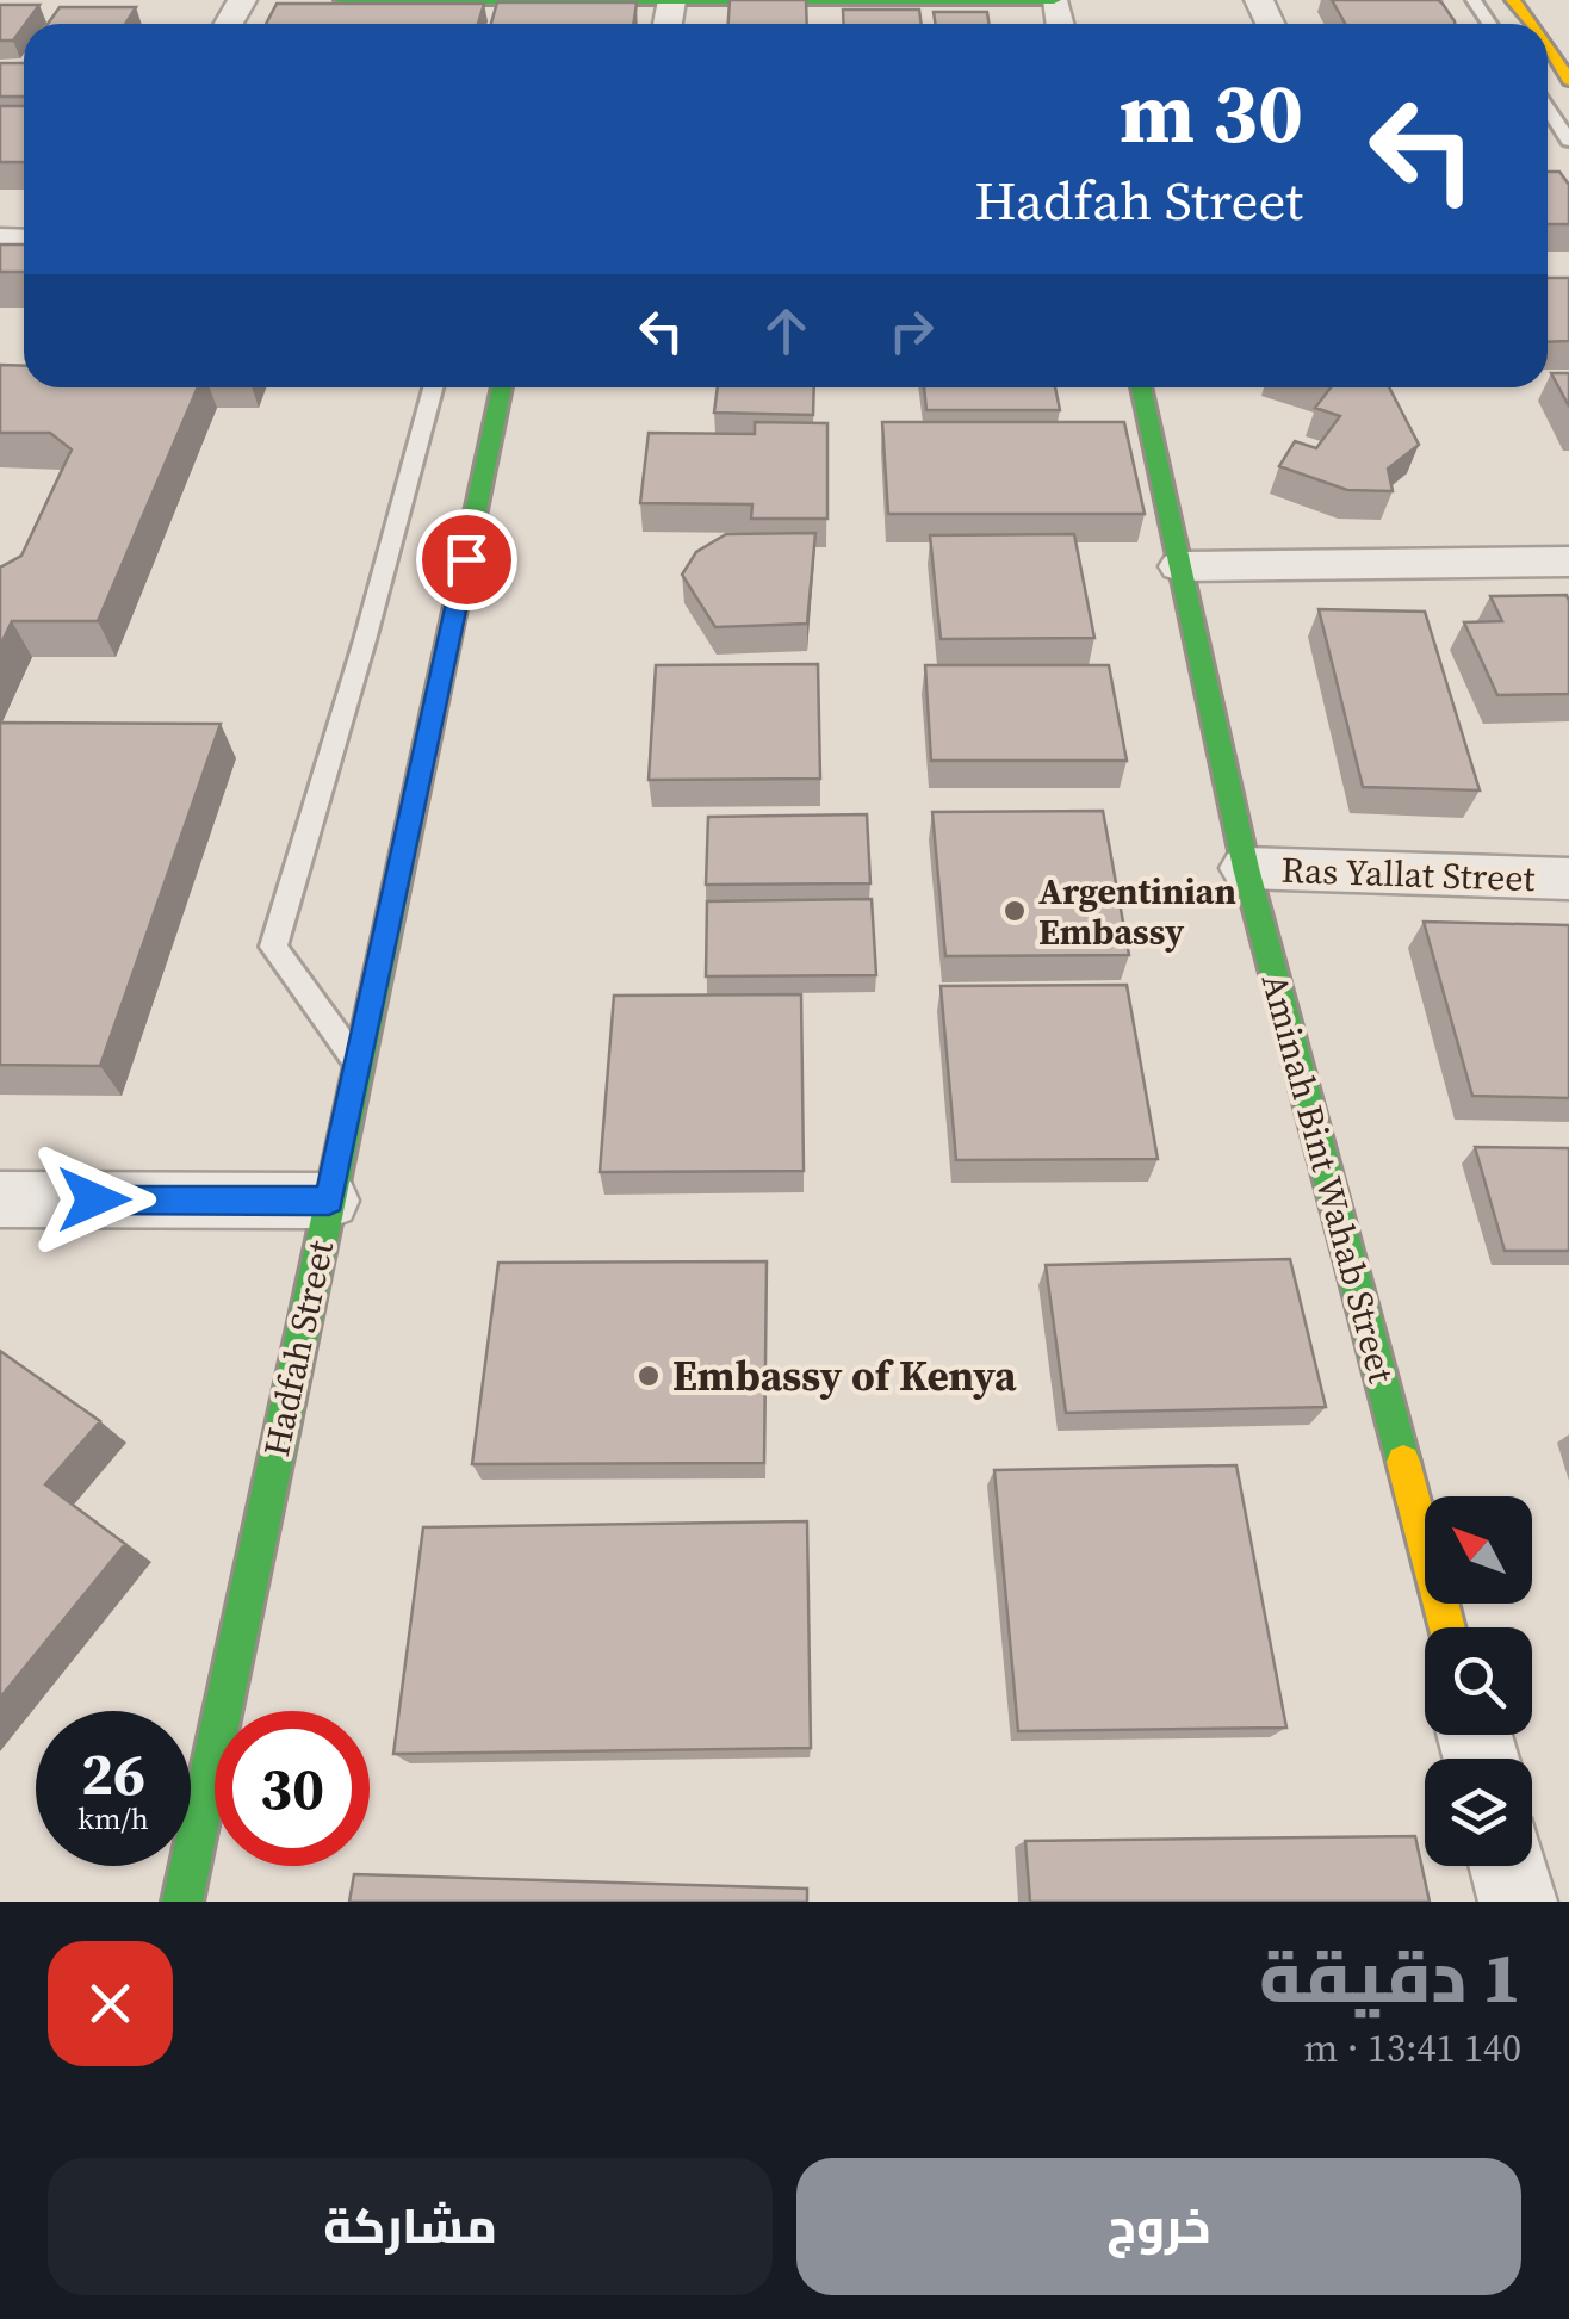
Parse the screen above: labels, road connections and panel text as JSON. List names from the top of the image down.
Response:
{
  "streets": {
    "street": ["Ras Yallat Street", "Aminah Bint Wahab Street", "Hadfah Street"]
  },
  "crossings": [
    ["Ras Yallat Street", "Aminah Bint Wahab Street"]
  ],
  "places": ["Argentinian Embassy", "Embassy of Kenya"],
  "north": "top left",
  "page": {
    "turn": ["30 m", "Hadfah Street"],
    "speed": "26 km/h",
    "limit": "30",
    "heading": ["1 دقيقة", "140 m · 13:41"],
    "buttons": ["خروج", "مشاركة"]
  }
}
